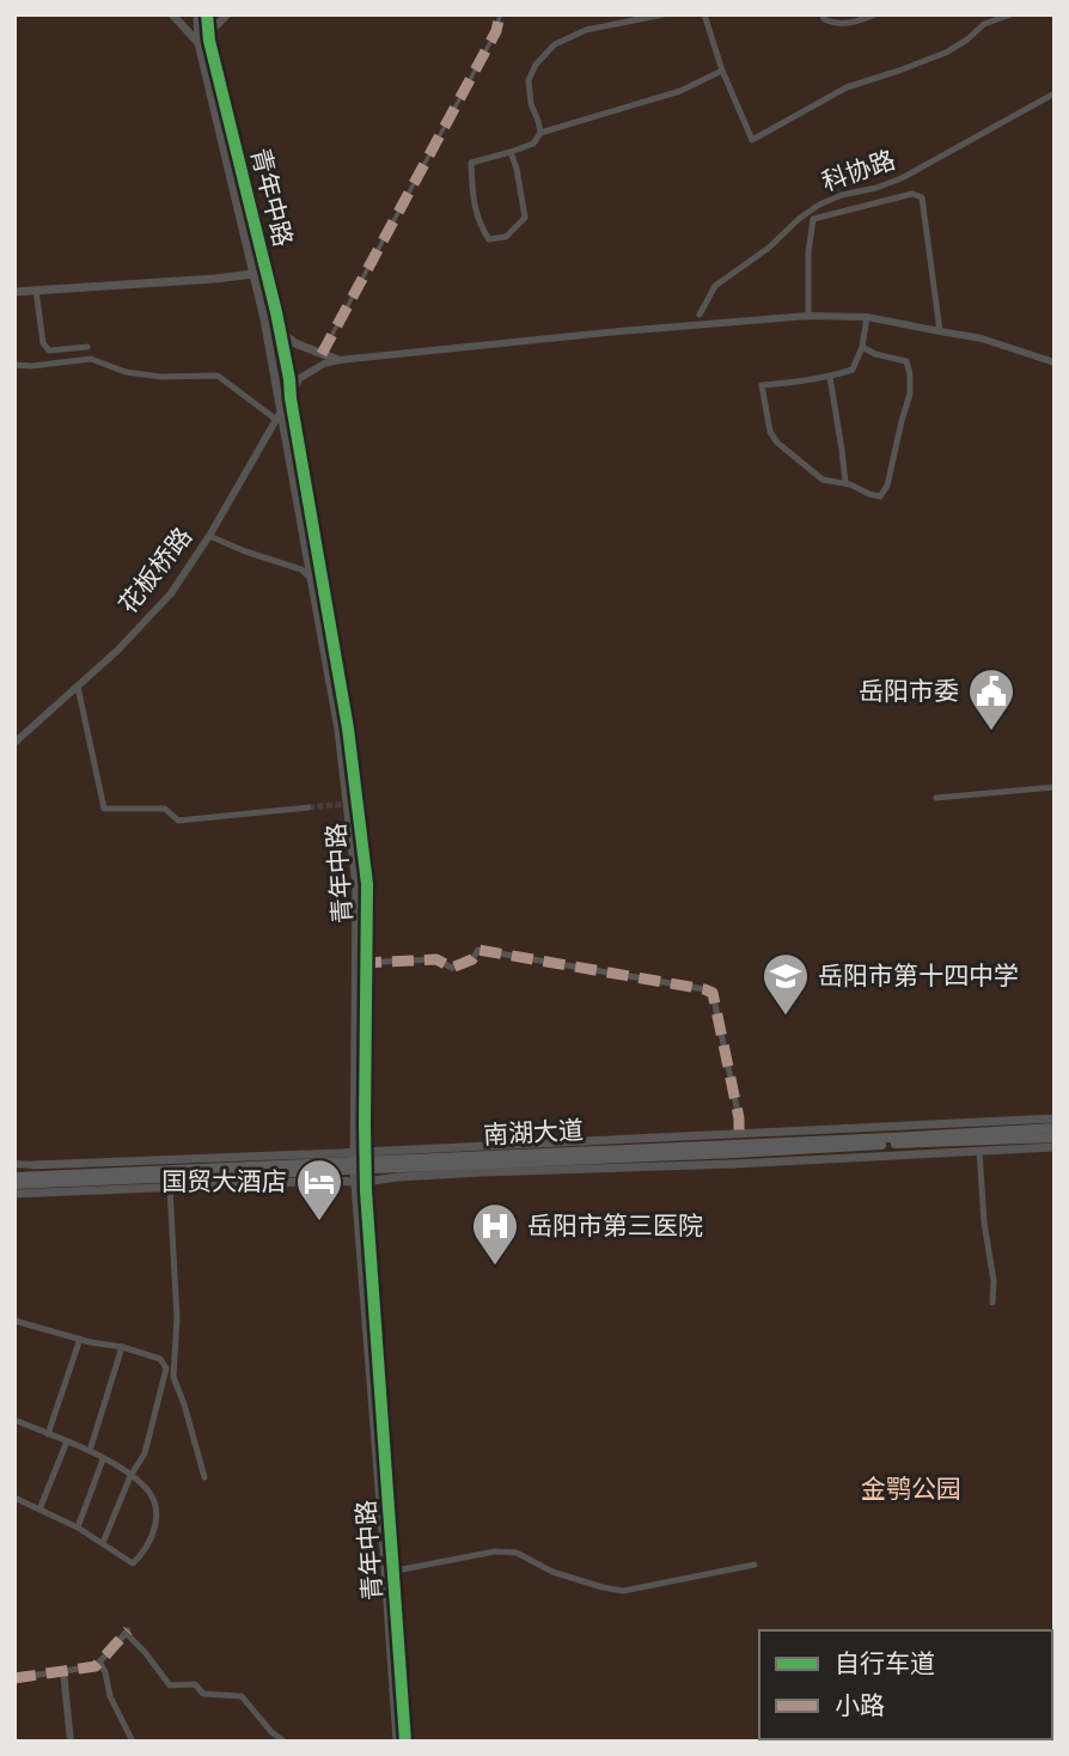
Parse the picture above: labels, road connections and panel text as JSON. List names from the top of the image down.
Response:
{
  "streets": {
    "main road": ["青年中路", "南湖大道"],
    "street": ["科协路", "花板桥路"]
  },
  "crossings": [
    ["青年中路", "花板桥路"],
    ["青年中路", "南湖大道"]
  ],
  "parks": ["金鹗公园"],
  "places": {
    "public building": ["岳阳市委"],
    "school or university": ["岳阳市第十四中学"],
    "hotel": ["国贸大酒店"],
    "hospital": ["岳阳市第三医院"]
  },
  "legend": ["自行车道", "小路"]
}
